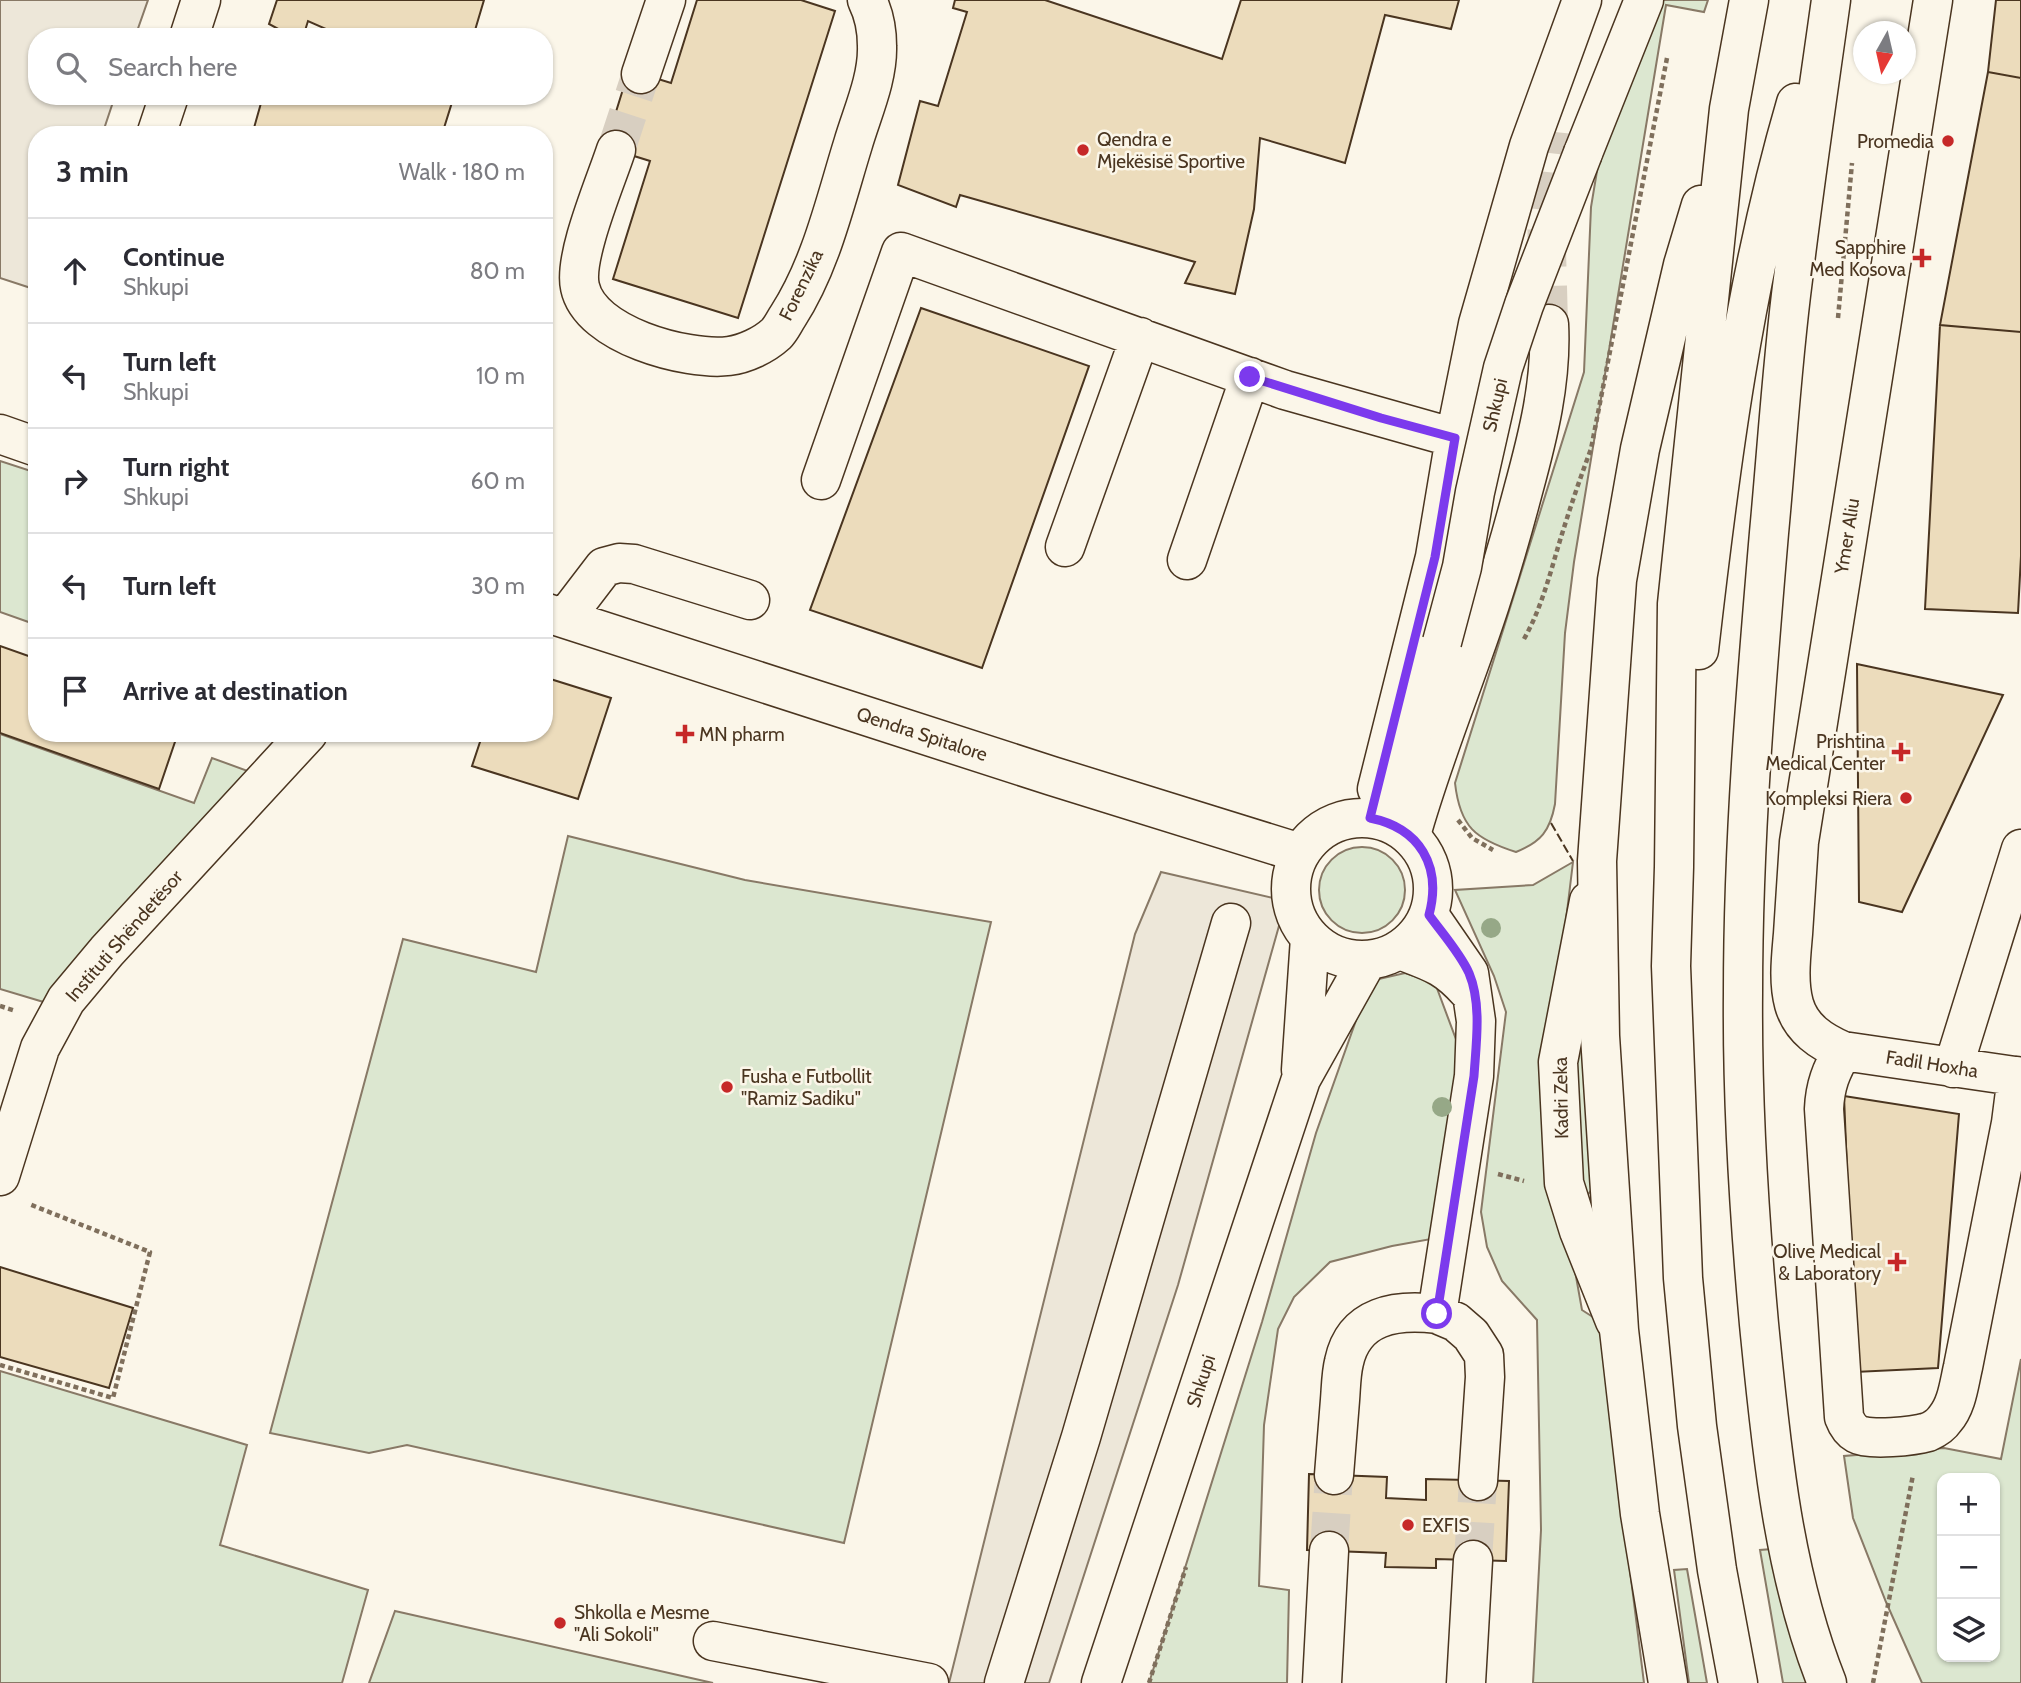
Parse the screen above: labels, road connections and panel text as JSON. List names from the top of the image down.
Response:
{
  "streets": {
    "main road": [
      "Forenzika",
      "Shkupi",
      "Ymer Aliu",
      "Qendra Spitalore",
      "Instituti Shëndetësor",
      "Fadil Hoxha"
    ]
  },
  "crossings": [
    ["Shkupi", "Qendra Spitalore"],
    ["Ymer Aliu", "Fadil Hoxha"]
  ],
  "places": {
    "other": [
      "Promedia",
      "Qendra e Mjekësisë Sportive",
      "Kompleksi Riera",
      "Fusha e Futbollit \"Ramiz Sadiku\"",
      "EXFIS",
      "Shkolla e Mesme \"Ali Sokoli\""
    ],
    "health": [
      "Sapphire Med Kosova",
      "MN pharm",
      "Prishtina Medical Center",
      "Olive Medical & Laboratory"
    ]
  },
  "north": "bottom",
  "page": {
    "search": "Search here",
    "heading": ["3 min", "Walk · 180 m"],
    "list": [
      ["Continue", "Shkupi", "80 m"],
      ["Turn left", "Shkupi", "10 m"],
      ["Turn right", "Shkupi", "60 m"],
      ["Turn left", "30 m"],
      "Arrive at destination"
    ],
    "map_buttons": ["+", "−"]
  }
}
